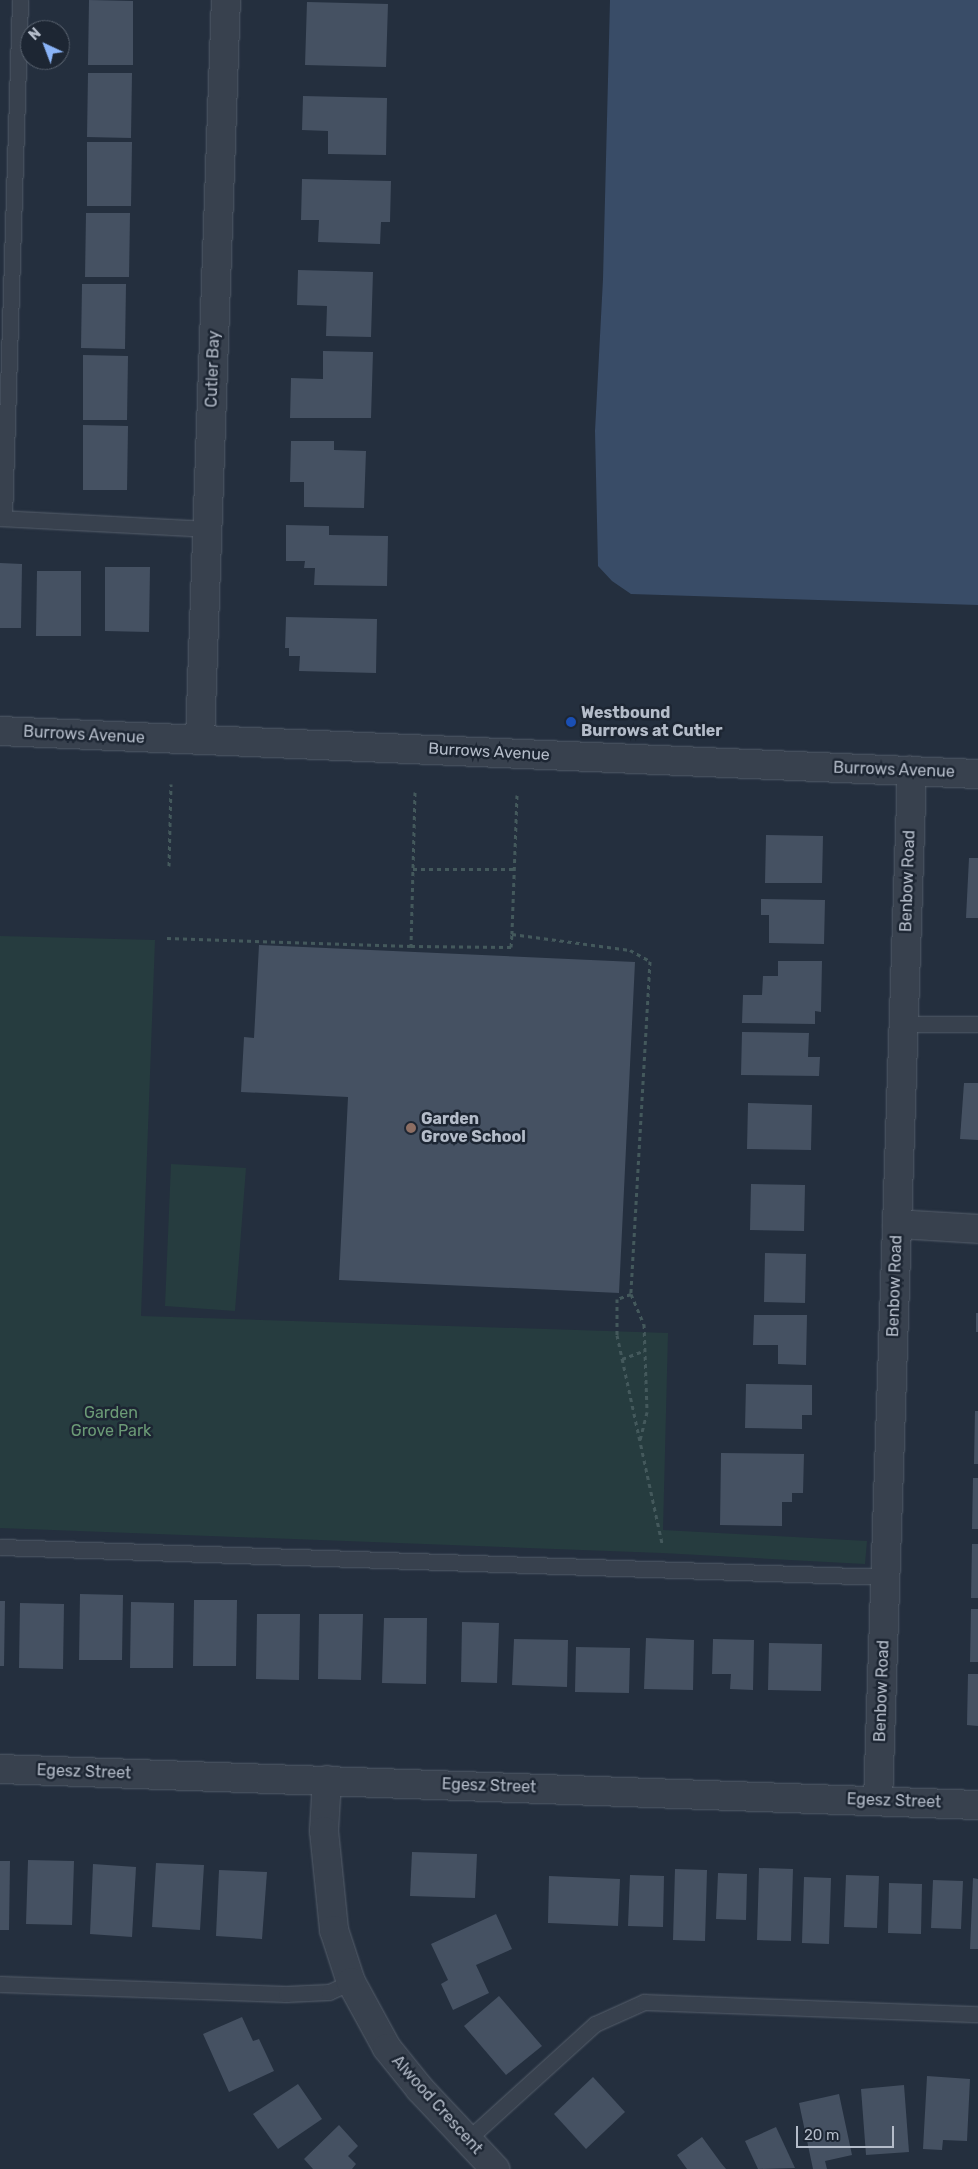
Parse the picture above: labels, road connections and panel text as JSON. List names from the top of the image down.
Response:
{
  "streets": {
    "street": [
      "Cutler Bay",
      "Burrows Avenue",
      "Benbow Road",
      "Egesz Street",
      "Alwood Crescent"
    ]
  },
  "crossings": [
    ["Cutler Bay", "Burrows Avenue"],
    ["Burrows Avenue", "Benbow Road"],
    ["Benbow Road", "Egesz Street"],
    ["Egesz Street", "Alwood Crescent"]
  ],
  "parks": ["Garden Grove Park"],
  "places": ["Westbound Burrows at Cutler", "Garden Grove School"],
  "scale_bar": "20 m",
  "north": "top left"
}
